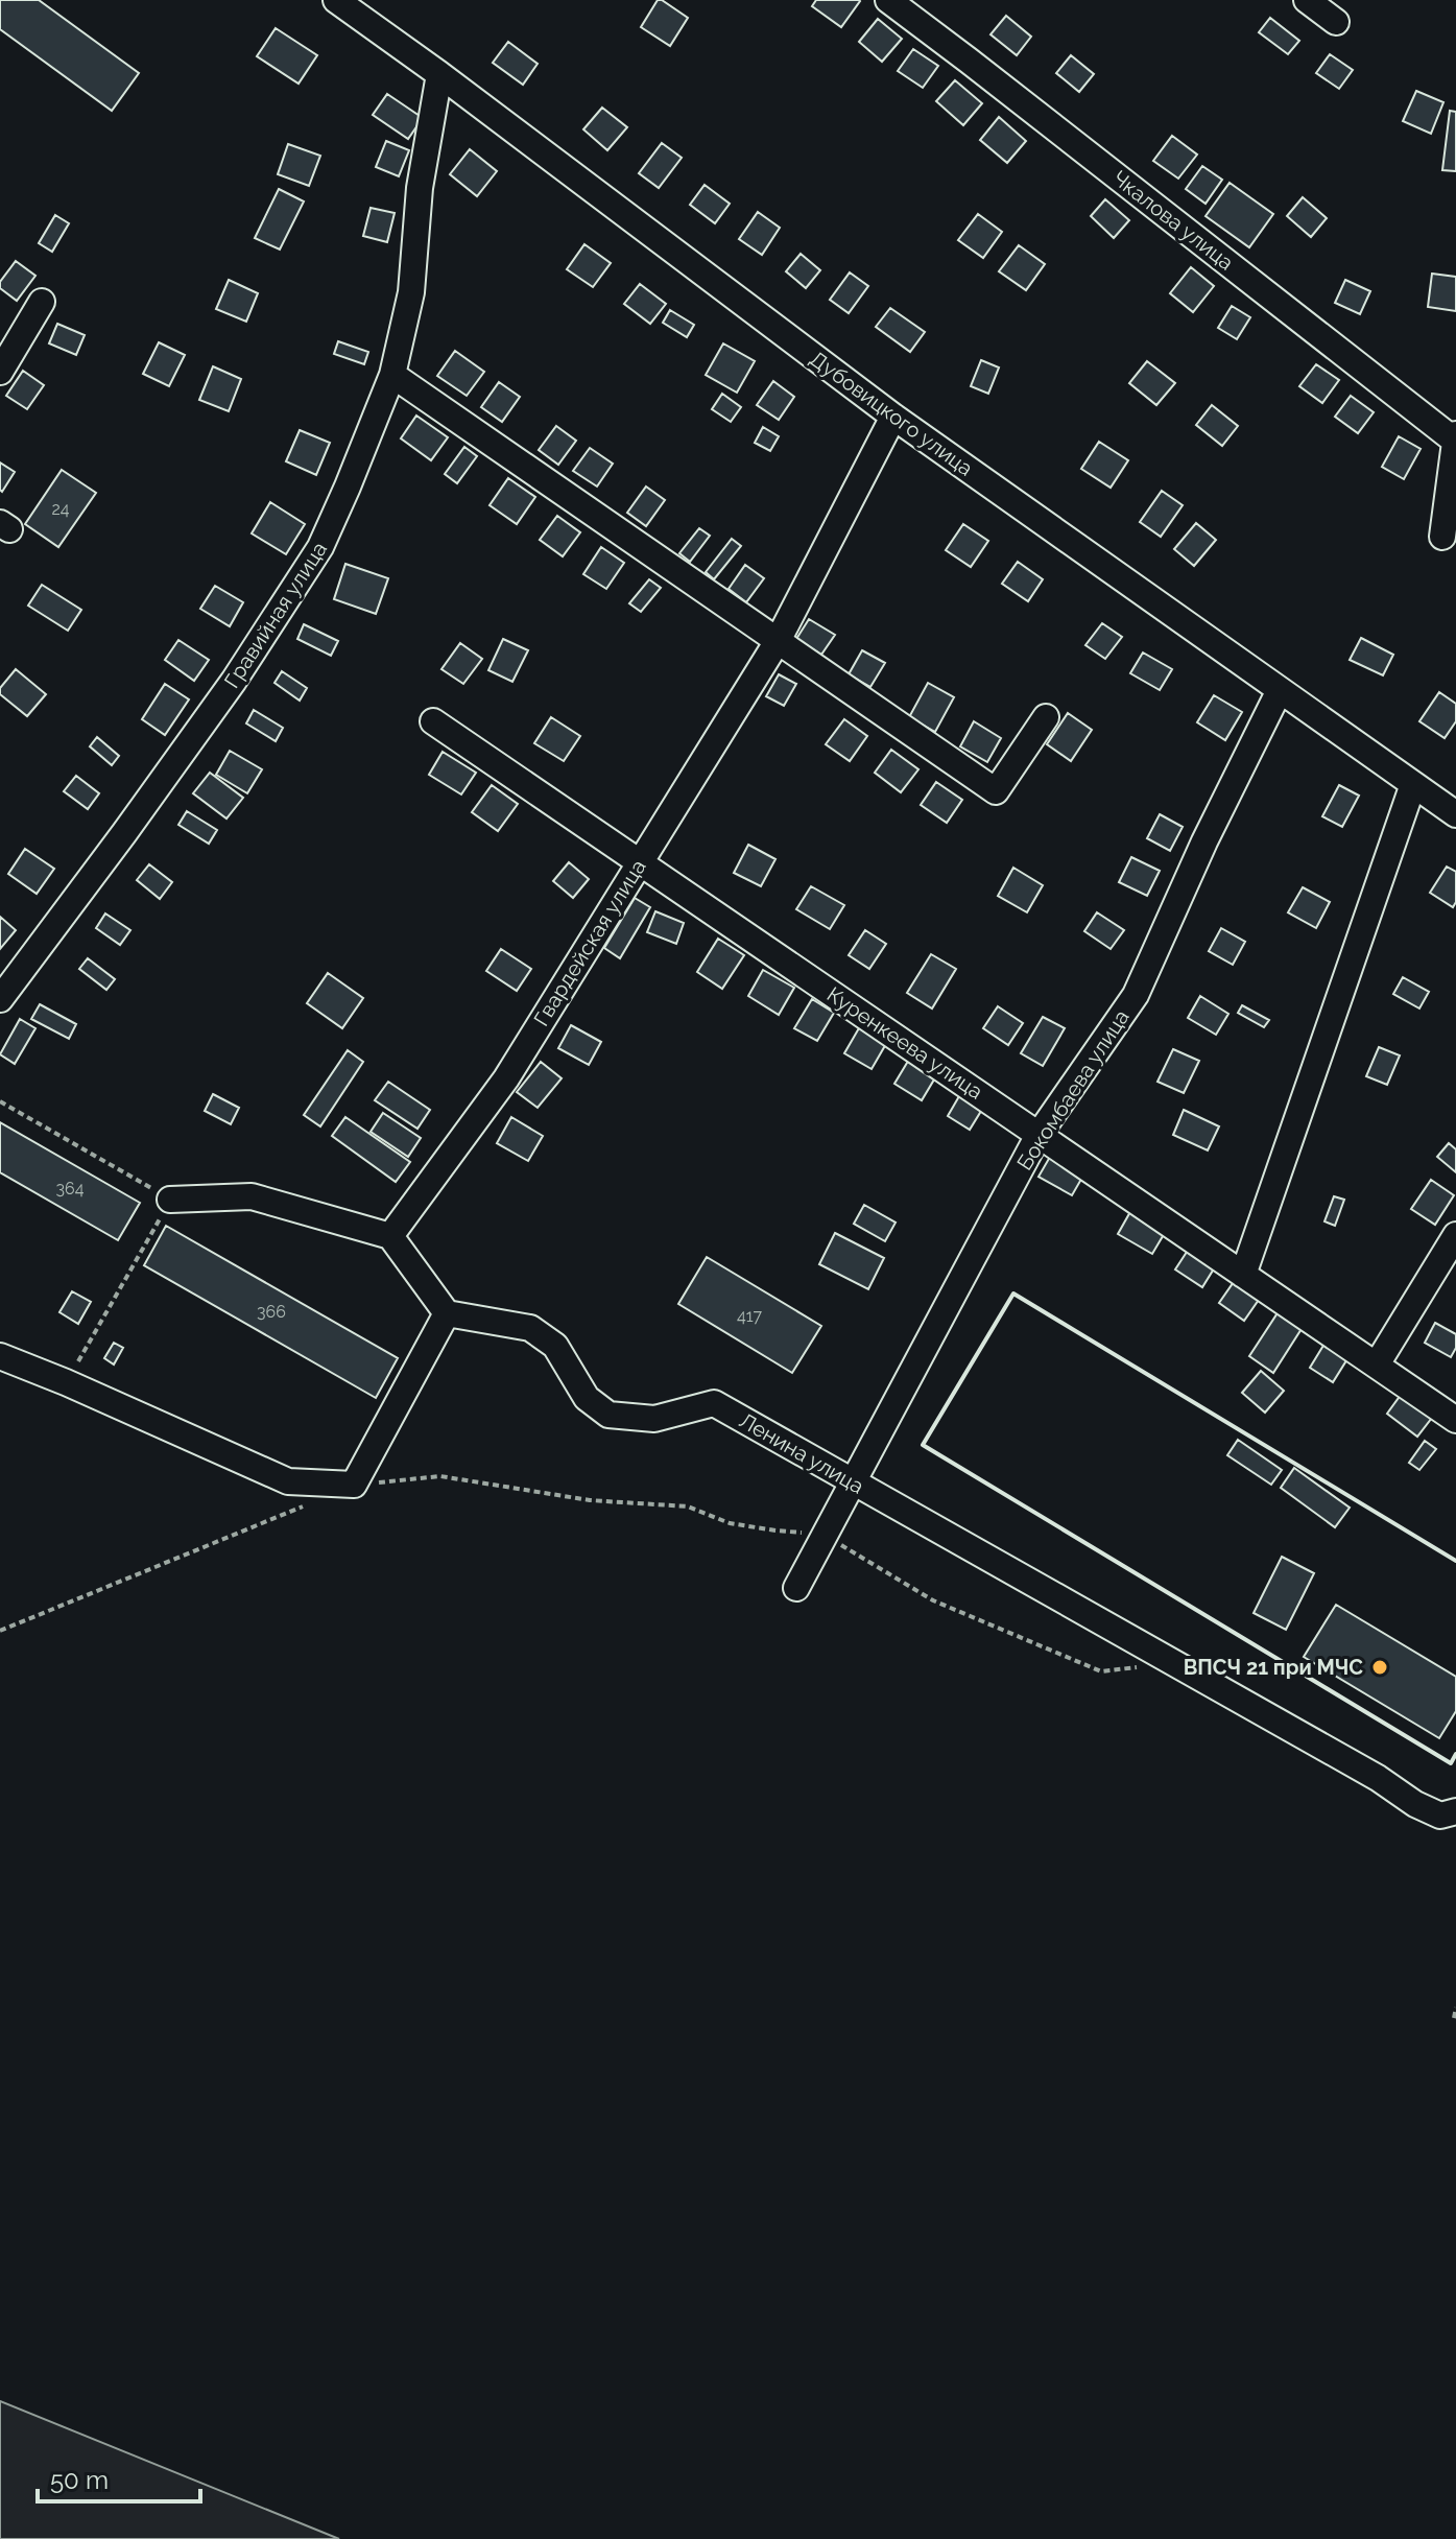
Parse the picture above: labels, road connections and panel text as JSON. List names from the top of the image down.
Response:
{
  "streets": {
    "street": [
      "Чкалова улица",
      "Дубовицкого улица",
      "Гравийная улица",
      "Гвардейская улица",
      "Куренкеева улица",
      "Бокомбаева улица",
      "Ленина улица"
    ]
  },
  "crossings": [
    ["Дубовицкого улица", "Гравийная улица"],
    ["Дубовицкого улица", "Гвардейская улица"],
    ["Дубовицкого улица", "Бокомбаева улица"],
    ["Гвардейская улица", "Куренкеева улица"],
    ["Куренкеева улица", "Бокомбаева улица"],
    ["Бокомбаева улица", "Ленина улица"]
  ],
  "places": ["ВПСЧ 21 при МЧС"],
  "house_numbers": [
    "24",
    "364",
    "366",
    "417"
  ],
  "scale_bar": "50 m"
}
